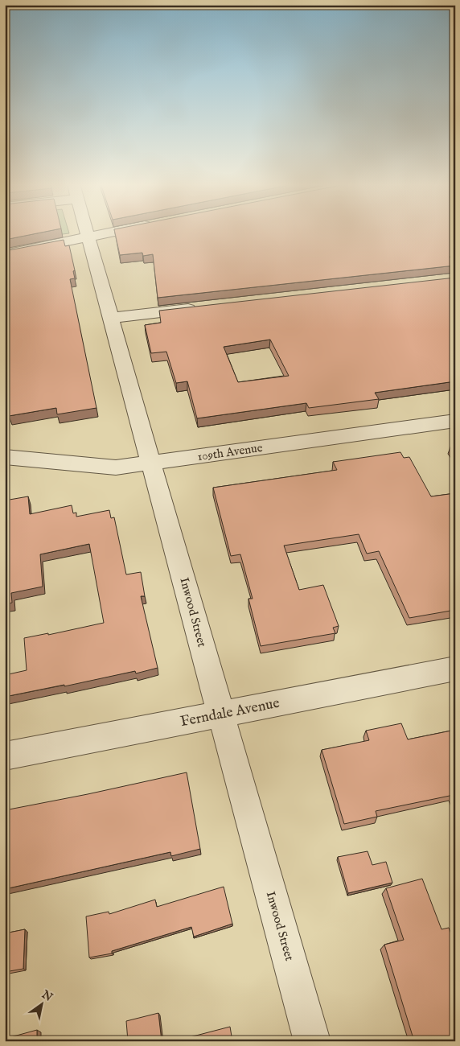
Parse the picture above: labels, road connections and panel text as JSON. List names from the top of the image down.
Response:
{
  "streets": {
    "street": ["109th Avenue", "Inwood Street", "Ferndale Avenue"]
  },
  "crossings": [
    ["109th Avenue", "Inwood Street"],
    ["Inwood Street", "Ferndale Avenue"]
  ],
  "north": "top right"
}
